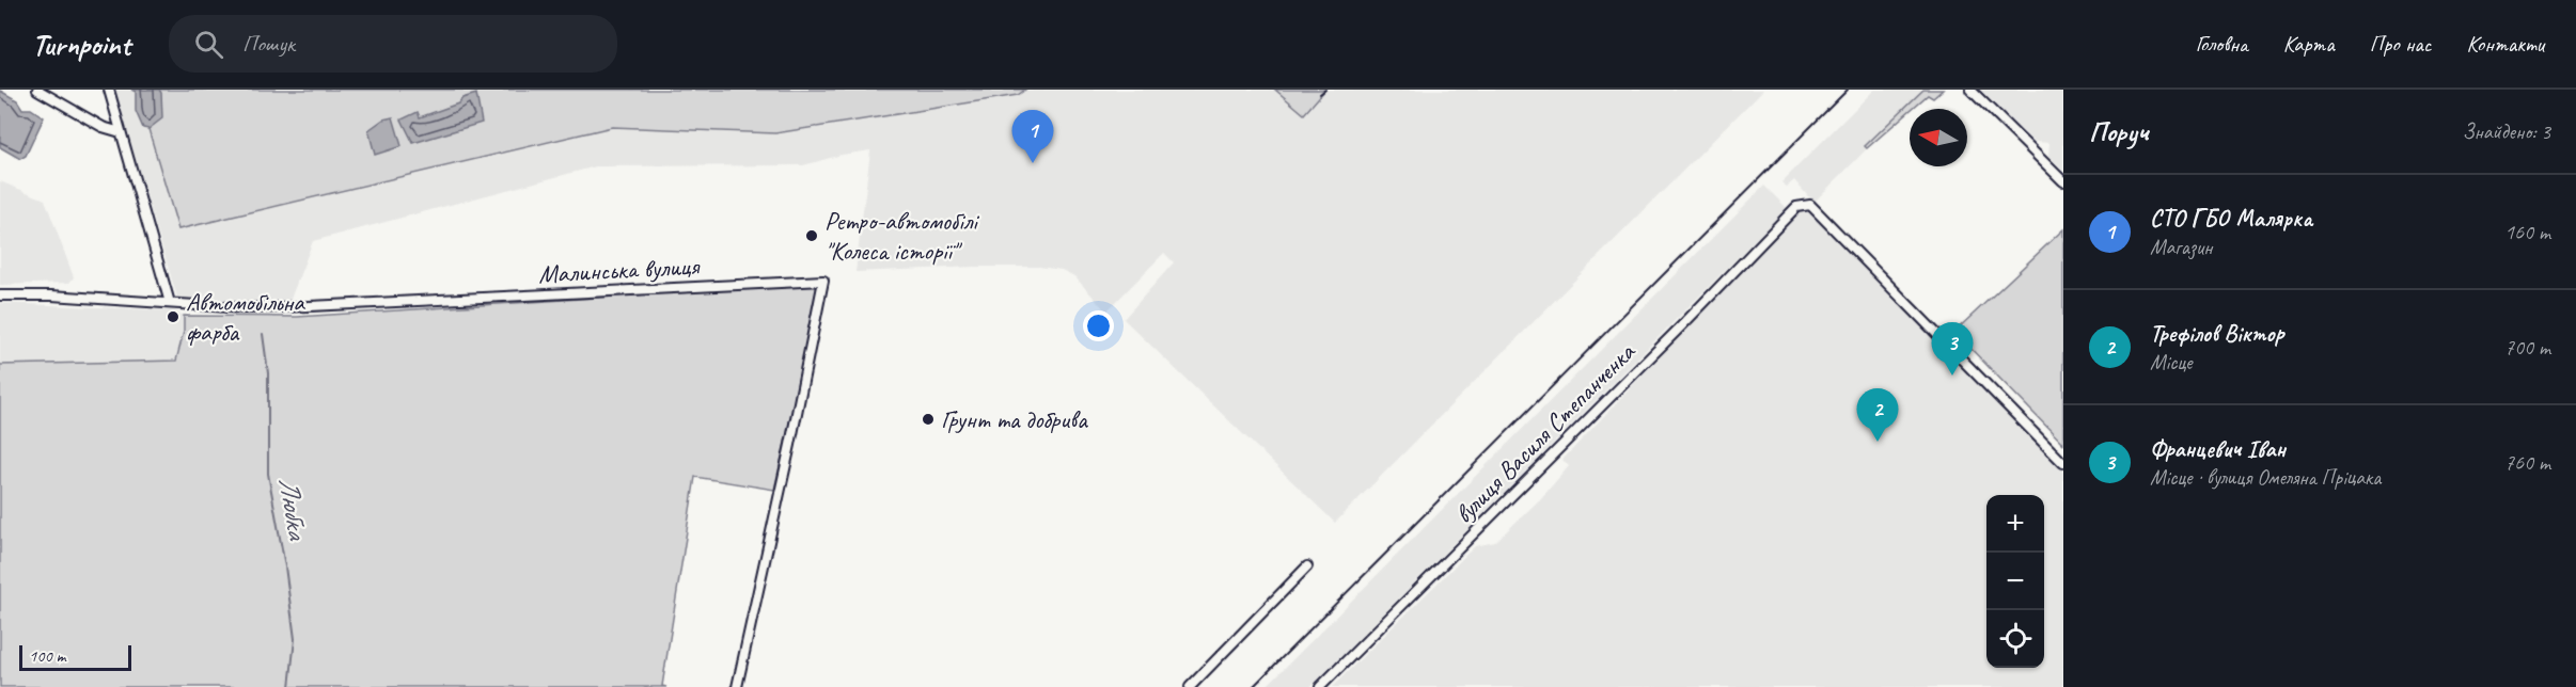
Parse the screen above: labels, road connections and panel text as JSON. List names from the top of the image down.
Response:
{
  "streets": {
    "street": ["Малинська вулиця", "вулиця Василя Степанченка"]
  },
  "water": ["Любка"],
  "places": ["Ретро-автомобілі \"Колеса історії\"", "Автомобільна фарба", "Грунт та добрива"],
  "scale_bar": "100 m",
  "north": "left",
  "page": {
    "header": "Turnpoint",
    "search": "Пошук",
    "nav": [
      "Головна",
      "Карта",
      "Про нас",
      "Контакти"
    ],
    "heading": ["Поруч", "Знайдено: 3"],
    "pins": ["1", "3", "2"],
    "list": [
      {
        "mark": "1",
        "name": "СТО ГБО Малярка",
        "note": "Магазин",
        "value": "160 m"
      },
      {
        "mark": "2",
        "name": "Трефілов Віктор",
        "note": "Місце",
        "value": "700 m"
      },
      {
        "mark": "3",
        "name": "Францевич Іван",
        "note": "Місце · вулиця Омеляна Пріцака",
        "value": "760 m"
      }
    ],
    "map_buttons": ["+", "−"],
    "scale": "100 m"
  }
}
